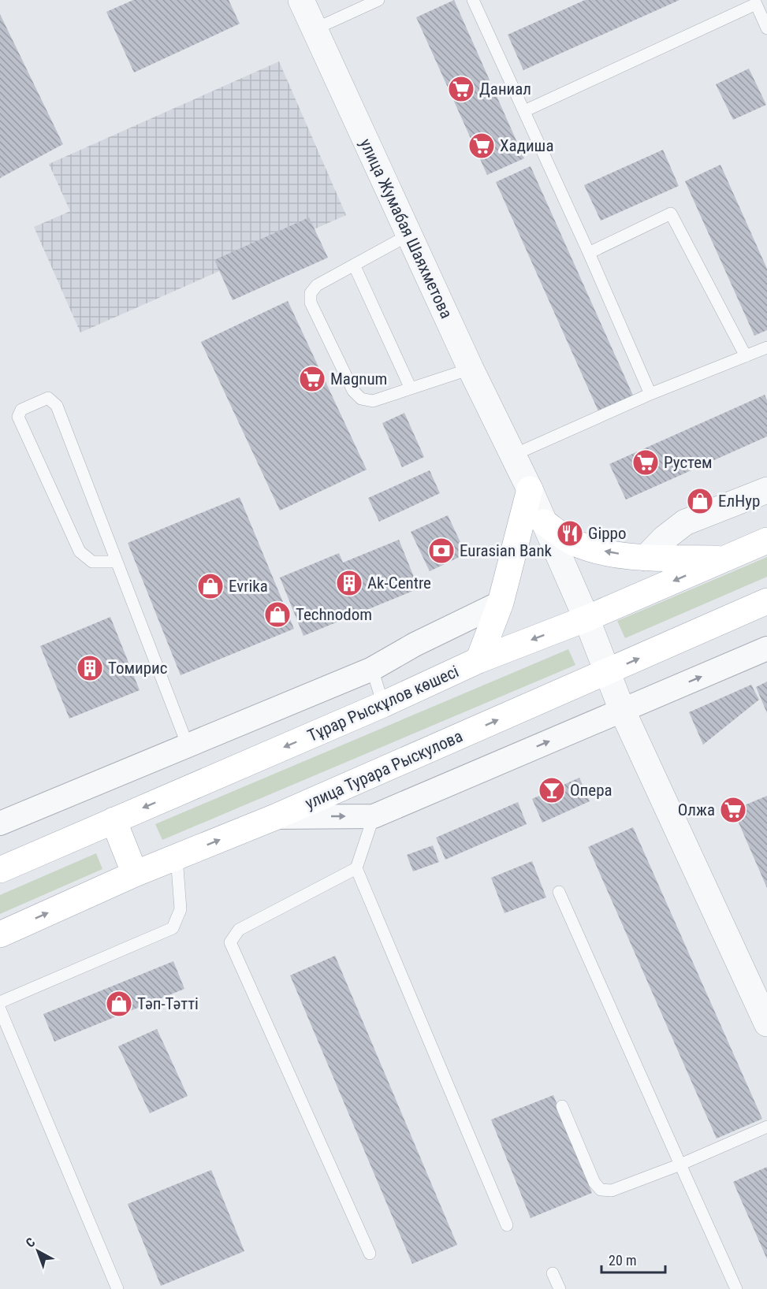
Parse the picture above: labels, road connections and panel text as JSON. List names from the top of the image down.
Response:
{
  "streets": {
    "main road": ["Тұрар Рыскұлов көшесі", "улица Турара Рыскулова"],
    "street": ["улица Жумабая Шаяхметова"]
  },
  "crossings": [
    ["улица Жумабая Шаяхметова", "Тұрар Рыскұлов көшесі"]
  ],
  "one_way": ["Тұрар Рыскұлов көшесі", "улица Турара Рыскулова"],
  "places": {
    "supermarket": [
      "Даниал",
      "Хадиша",
      "Magnum",
      "Рустем",
      "Олжа"
    ],
    "shop": [
      "ЕлНур",
      "Evrika",
      "Technodom",
      "Тәп-Тәтті"
    ],
    "restaurant": ["Gippo"],
    "bank": ["Eurasian Bank"],
    "building": ["Ak-Centre", "Томирис"],
    "bar": ["Опера"]
  },
  "scale_bar": "20 m",
  "north": "top left"
}
